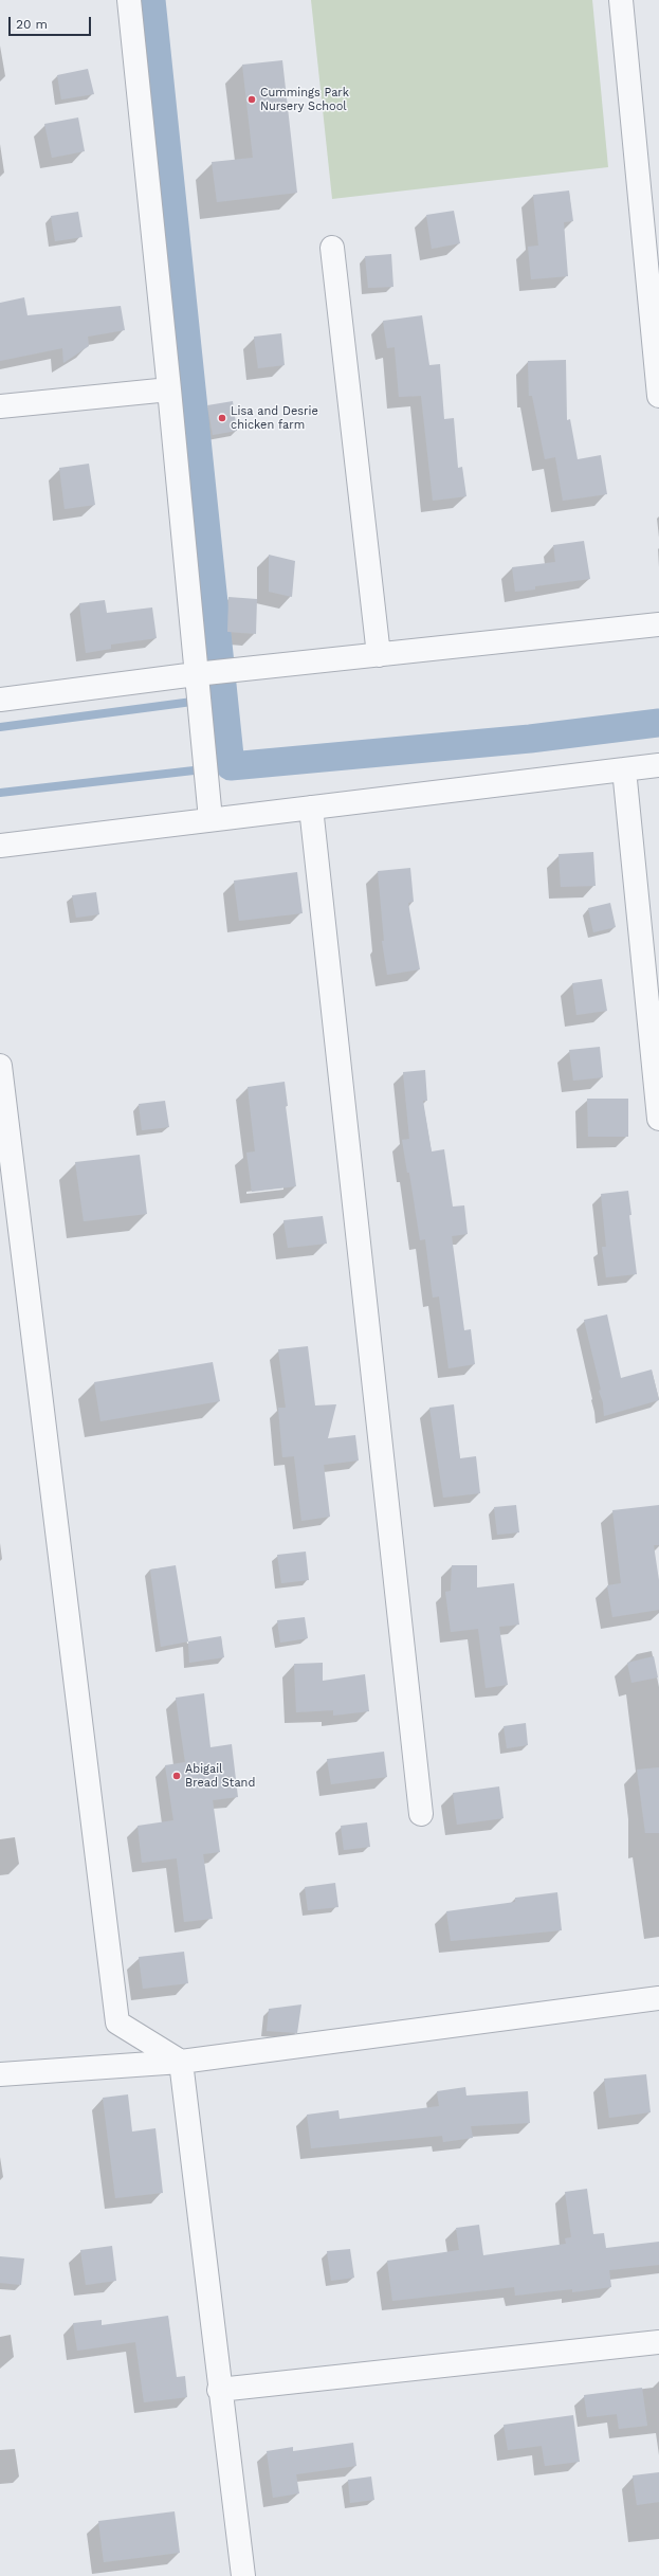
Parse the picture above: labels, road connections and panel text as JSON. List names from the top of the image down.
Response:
{
  "places": ["Cummings Park Nursery School", "Lisa and Desrie chicken farm", "Abigail Bread Stand"],
  "scale_bar": "20 m"
}
